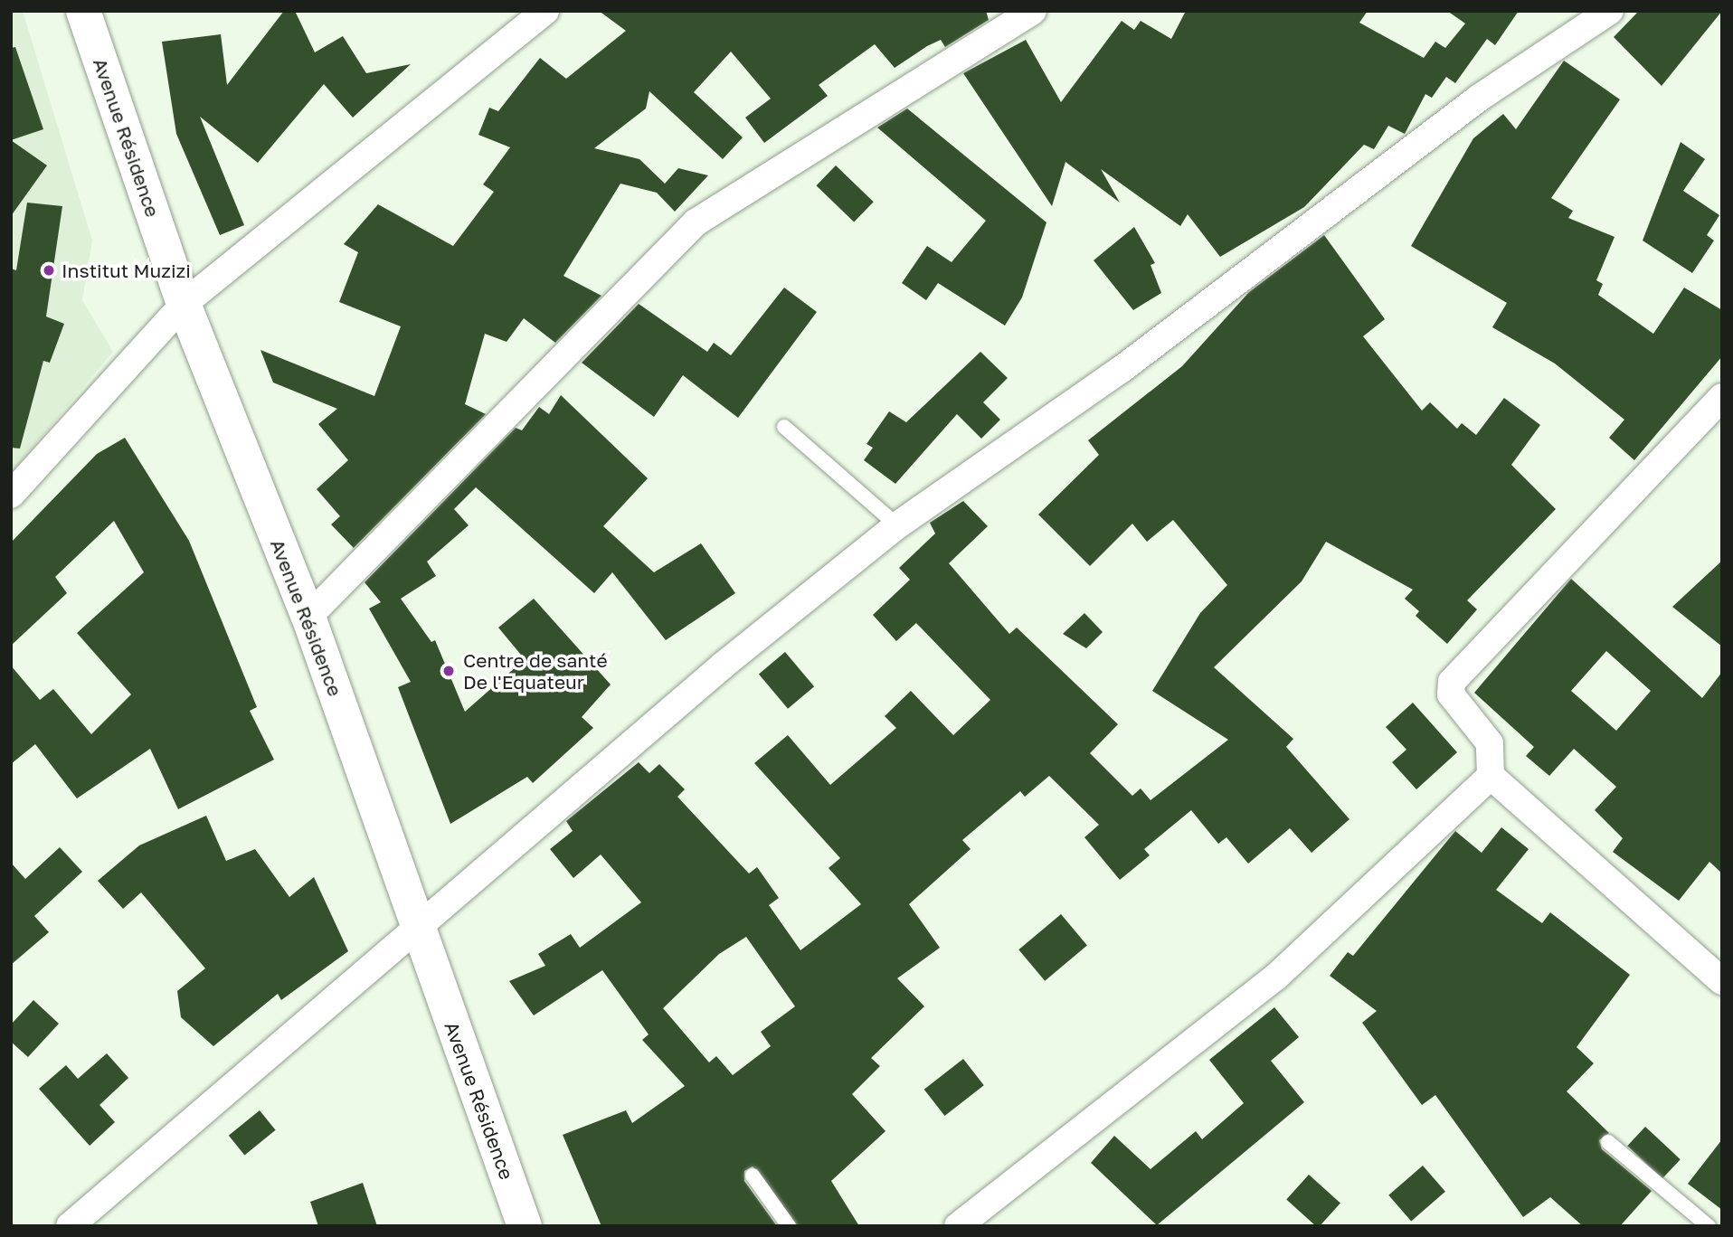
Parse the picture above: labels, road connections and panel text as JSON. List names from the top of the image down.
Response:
{
  "streets": {
    "main road": ["Avenue Résidence"]
  },
  "places": ["Institut Muzizi", "Centre de santé De l'Equateur"]
}
